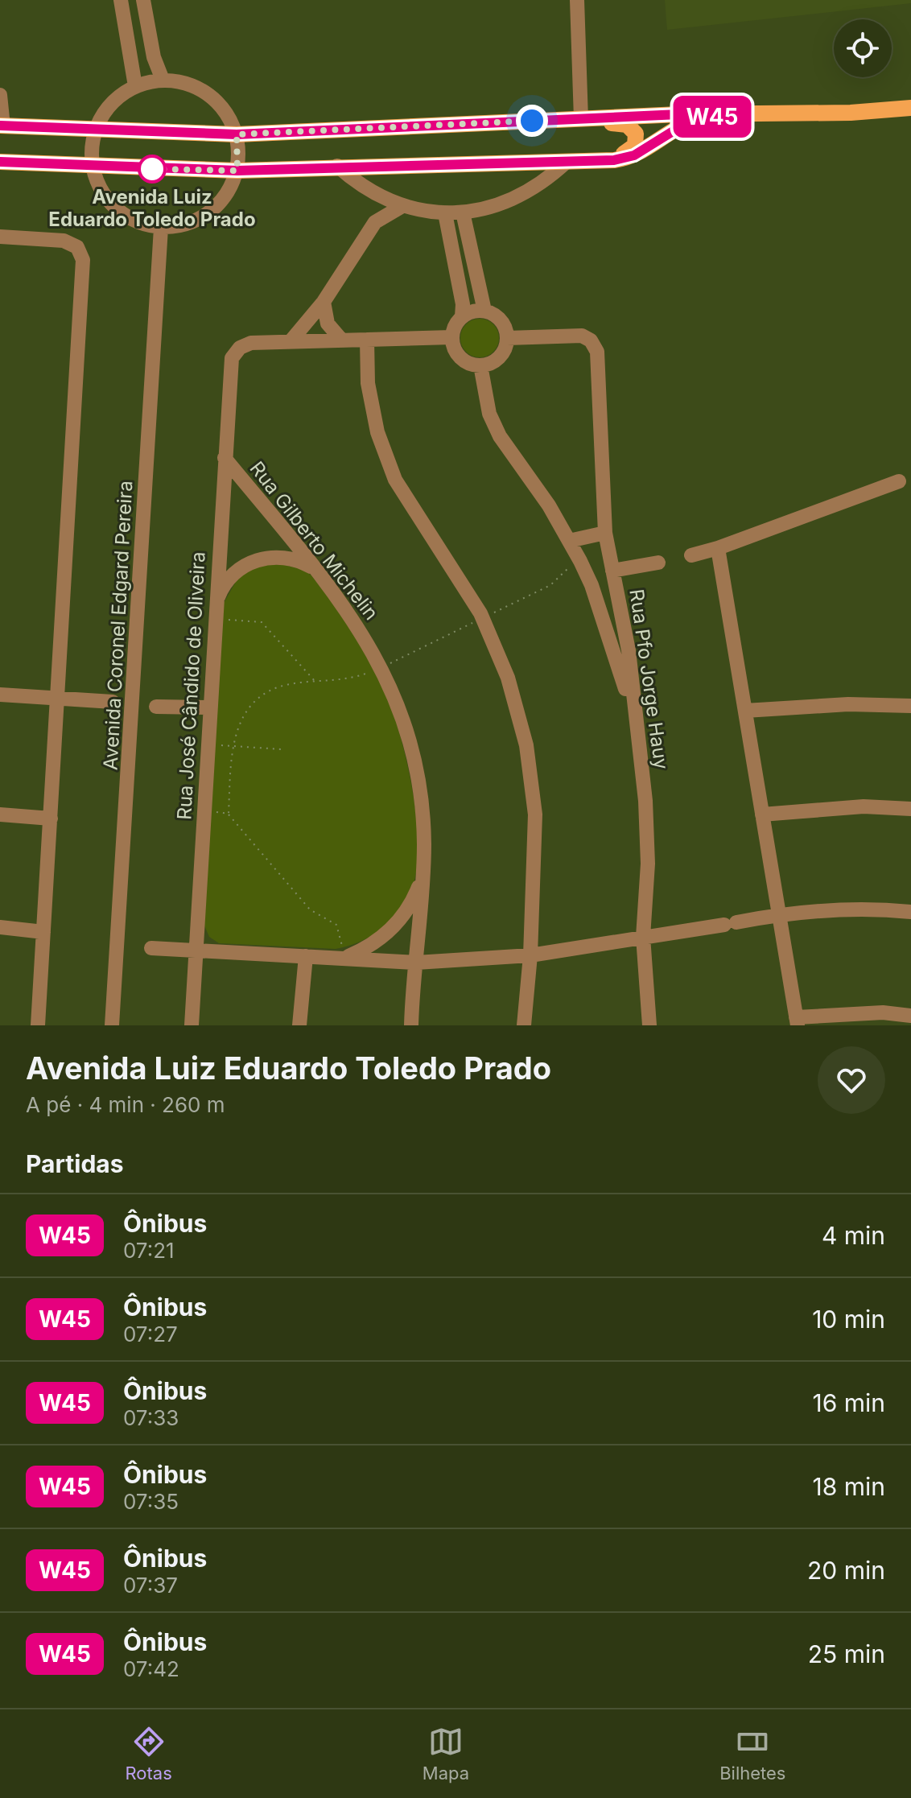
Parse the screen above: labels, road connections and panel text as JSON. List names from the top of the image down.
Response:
{
  "streets": {
    "street": [
      "Rua Gilberto Michelin",
      "Avenida Coronel Edgard Pereira",
      "Rua Pfo Jorge Hauy",
      "Rua José Cândido de Oliveira"
    ]
  },
  "crossings": [
    ["Rua Gilberto Michelin", "Rua José Cândido de Oliveira"]
  ],
  "places": ["Avenida Luiz Eduardo Toledo Prado"],
  "lines": ["bus line W45"],
  "page": {
    "on_map": "W45",
    "heading": [
      ["Avenida Luiz Eduardo Toledo Prado", "A pé · 4 min · 260 m"],
      "Partidas"
    ],
    "list": [
      {
        "mark": "W45",
        "name": "Ônibus",
        "note": "07:21",
        "value": "4 min"
      },
      {
        "mark": "W45",
        "name": "Ônibus",
        "note": "07:27",
        "value": "10 min"
      },
      {
        "mark": "W45",
        "name": "Ônibus",
        "note": "07:33",
        "value": "16 min"
      },
      {
        "mark": "W45",
        "name": "Ônibus",
        "note": "07:35",
        "value": "18 min"
      },
      {
        "mark": "W45",
        "name": "Ônibus",
        "note": "07:37",
        "value": "20 min"
      },
      {
        "mark": "W45",
        "name": "Ônibus",
        "note": "07:42",
        "value": "25 min"
      }
    ],
    "tabs": ["Rotas", "Mapa", "Bilhetes"]
  }
}
